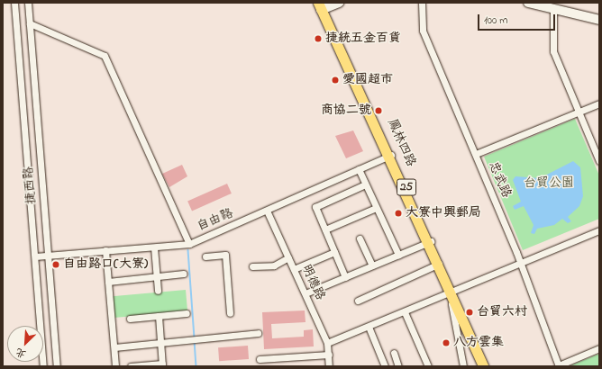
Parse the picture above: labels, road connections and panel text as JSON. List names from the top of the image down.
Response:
{
  "streets": {
    "main road": ["鳳林四路", "25"],
    "street": [
      "忠武路",
      "捷西路",
      "自由路",
      "明德路"
    ]
  },
  "crossings": [
    ["鳳林四路", "自由路"],
    ["捷西路", "自由路"],
    ["自由路", "明德路"]
  ],
  "parks": ["台貿公園"],
  "places": [
    "捷統五金百貨",
    "愛國超市",
    "商協二號",
    "大寮中興郵局",
    "自由路口(大寮)",
    "台貿六村",
    "八方雲集"
  ],
  "scale_bar": "100 m",
  "north": "bottom left"
}
